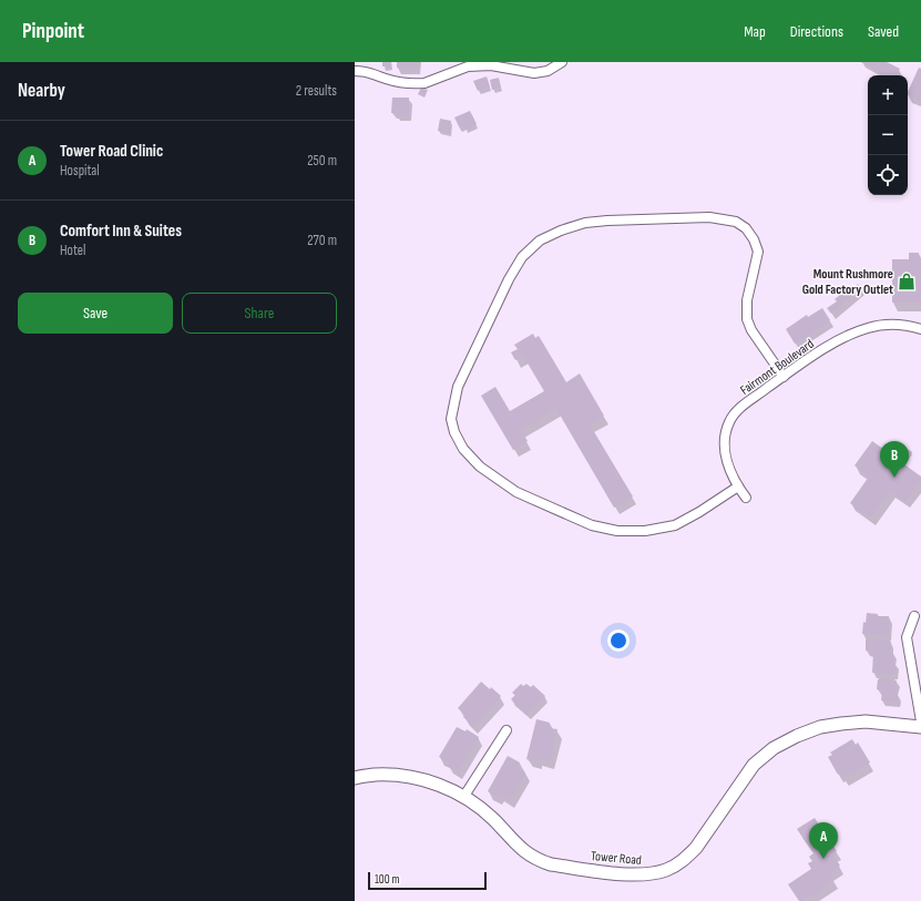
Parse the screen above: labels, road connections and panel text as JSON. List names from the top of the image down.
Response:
{
  "streets": {
    "street": ["Fairmont Boulevard", "Tower Road"]
  },
  "places": {
    "shop": ["Mount Rushmore Gold Factory Outlet"]
  },
  "scale_bar": "100 m",
  "page": {
    "header": "Pinpoint",
    "nav": ["Map", "Directions", "Saved"],
    "heading": ["Nearby", "2 results"],
    "map_buttons": ["+", "−"],
    "list": [
      {
        "mark": "A",
        "name": "Tower Road Clinic",
        "note": "Hospital",
        "value": "250 m"
      },
      {
        "mark": "B",
        "name": "Comfort Inn & Suites",
        "note": "Hotel",
        "value": "270 m"
      }
    ],
    "buttons": ["Save", "Share"],
    "pins": ["B", "A"],
    "scale": "100 m"
  }
}
